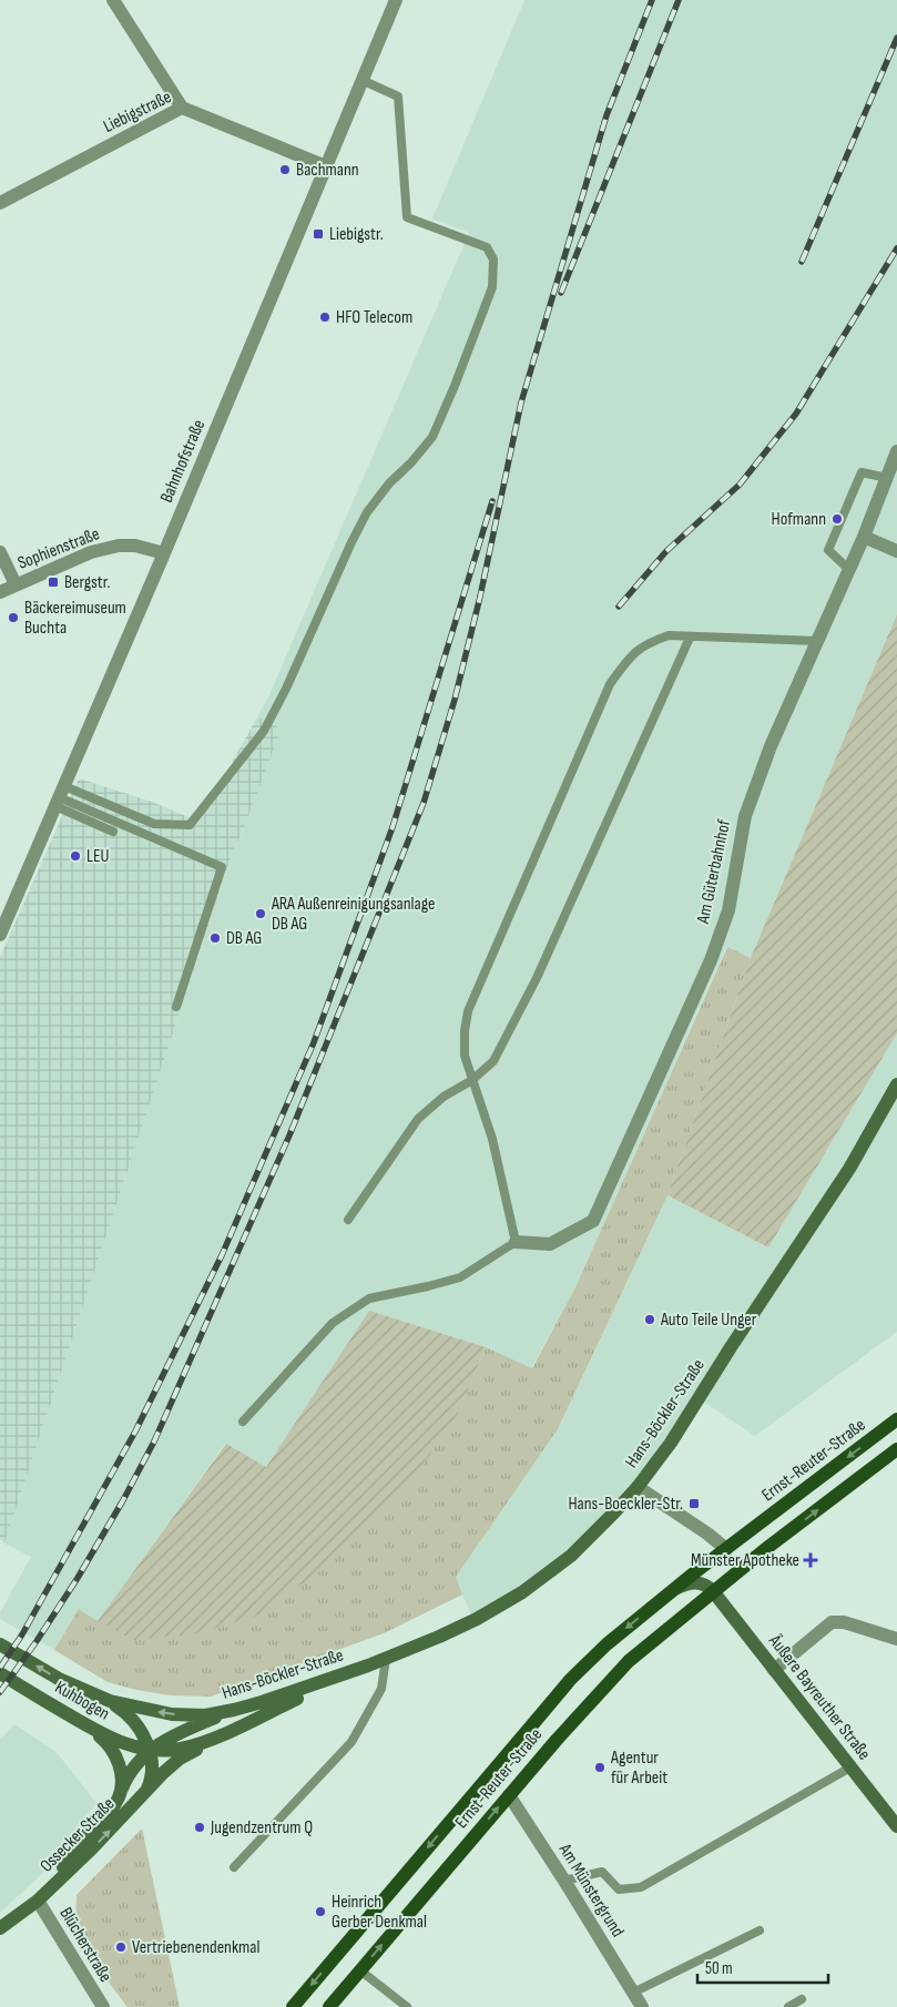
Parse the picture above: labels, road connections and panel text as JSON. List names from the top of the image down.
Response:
{
  "streets": {
    "main road": [
      "Hans-Böckler-Straße",
      "Ernst-Reuter-Straße",
      "Äußere Bayreuther Straße",
      "Kuhbogen",
      "Ossecker Straße"
    ],
    "street": [
      "Liebigstraße",
      "Bahnhofstraße",
      "Sophienstraße",
      "Am Güterbahnhof",
      "Am Münstergrund",
      "Blücherstraße"
    ]
  },
  "crossings": [
    ["Liebigstraße", "Bahnhofstraße"],
    ["Bahnhofstraße", "Sophienstraße"],
    ["Hans-Böckler-Straße", "Kuhbogen"],
    ["Hans-Böckler-Straße", "Ossecker Straße"],
    ["Ernst-Reuter-Straße", "Äußere Bayreuther Straße"],
    ["Ernst-Reuter-Straße", "Am Münstergrund"],
    ["Kuhbogen", "Ossecker Straße"],
    ["Ossecker Straße", "Blücherstraße"]
  ],
  "places": {
    "other": [
      "Bachmann",
      "HFO Telecom",
      "Hofmann",
      "Bäckereimuseum Buchta",
      "LEU",
      "ARA Außenreinigungsanlage DB AG",
      "DB AG",
      "Auto Teile Unger",
      "Agentur für Arbeit",
      "Jugendzentrum Q",
      "Heinrich Gerber Denkmal",
      "Vertriebenendenkmal"
    ],
    "transit": ["Liebigstr.", "Bergstr.", "Hans-Boeckler-Str."],
    "health": ["Münster Apotheke"]
  },
  "scale_bar": "50 m"
}
